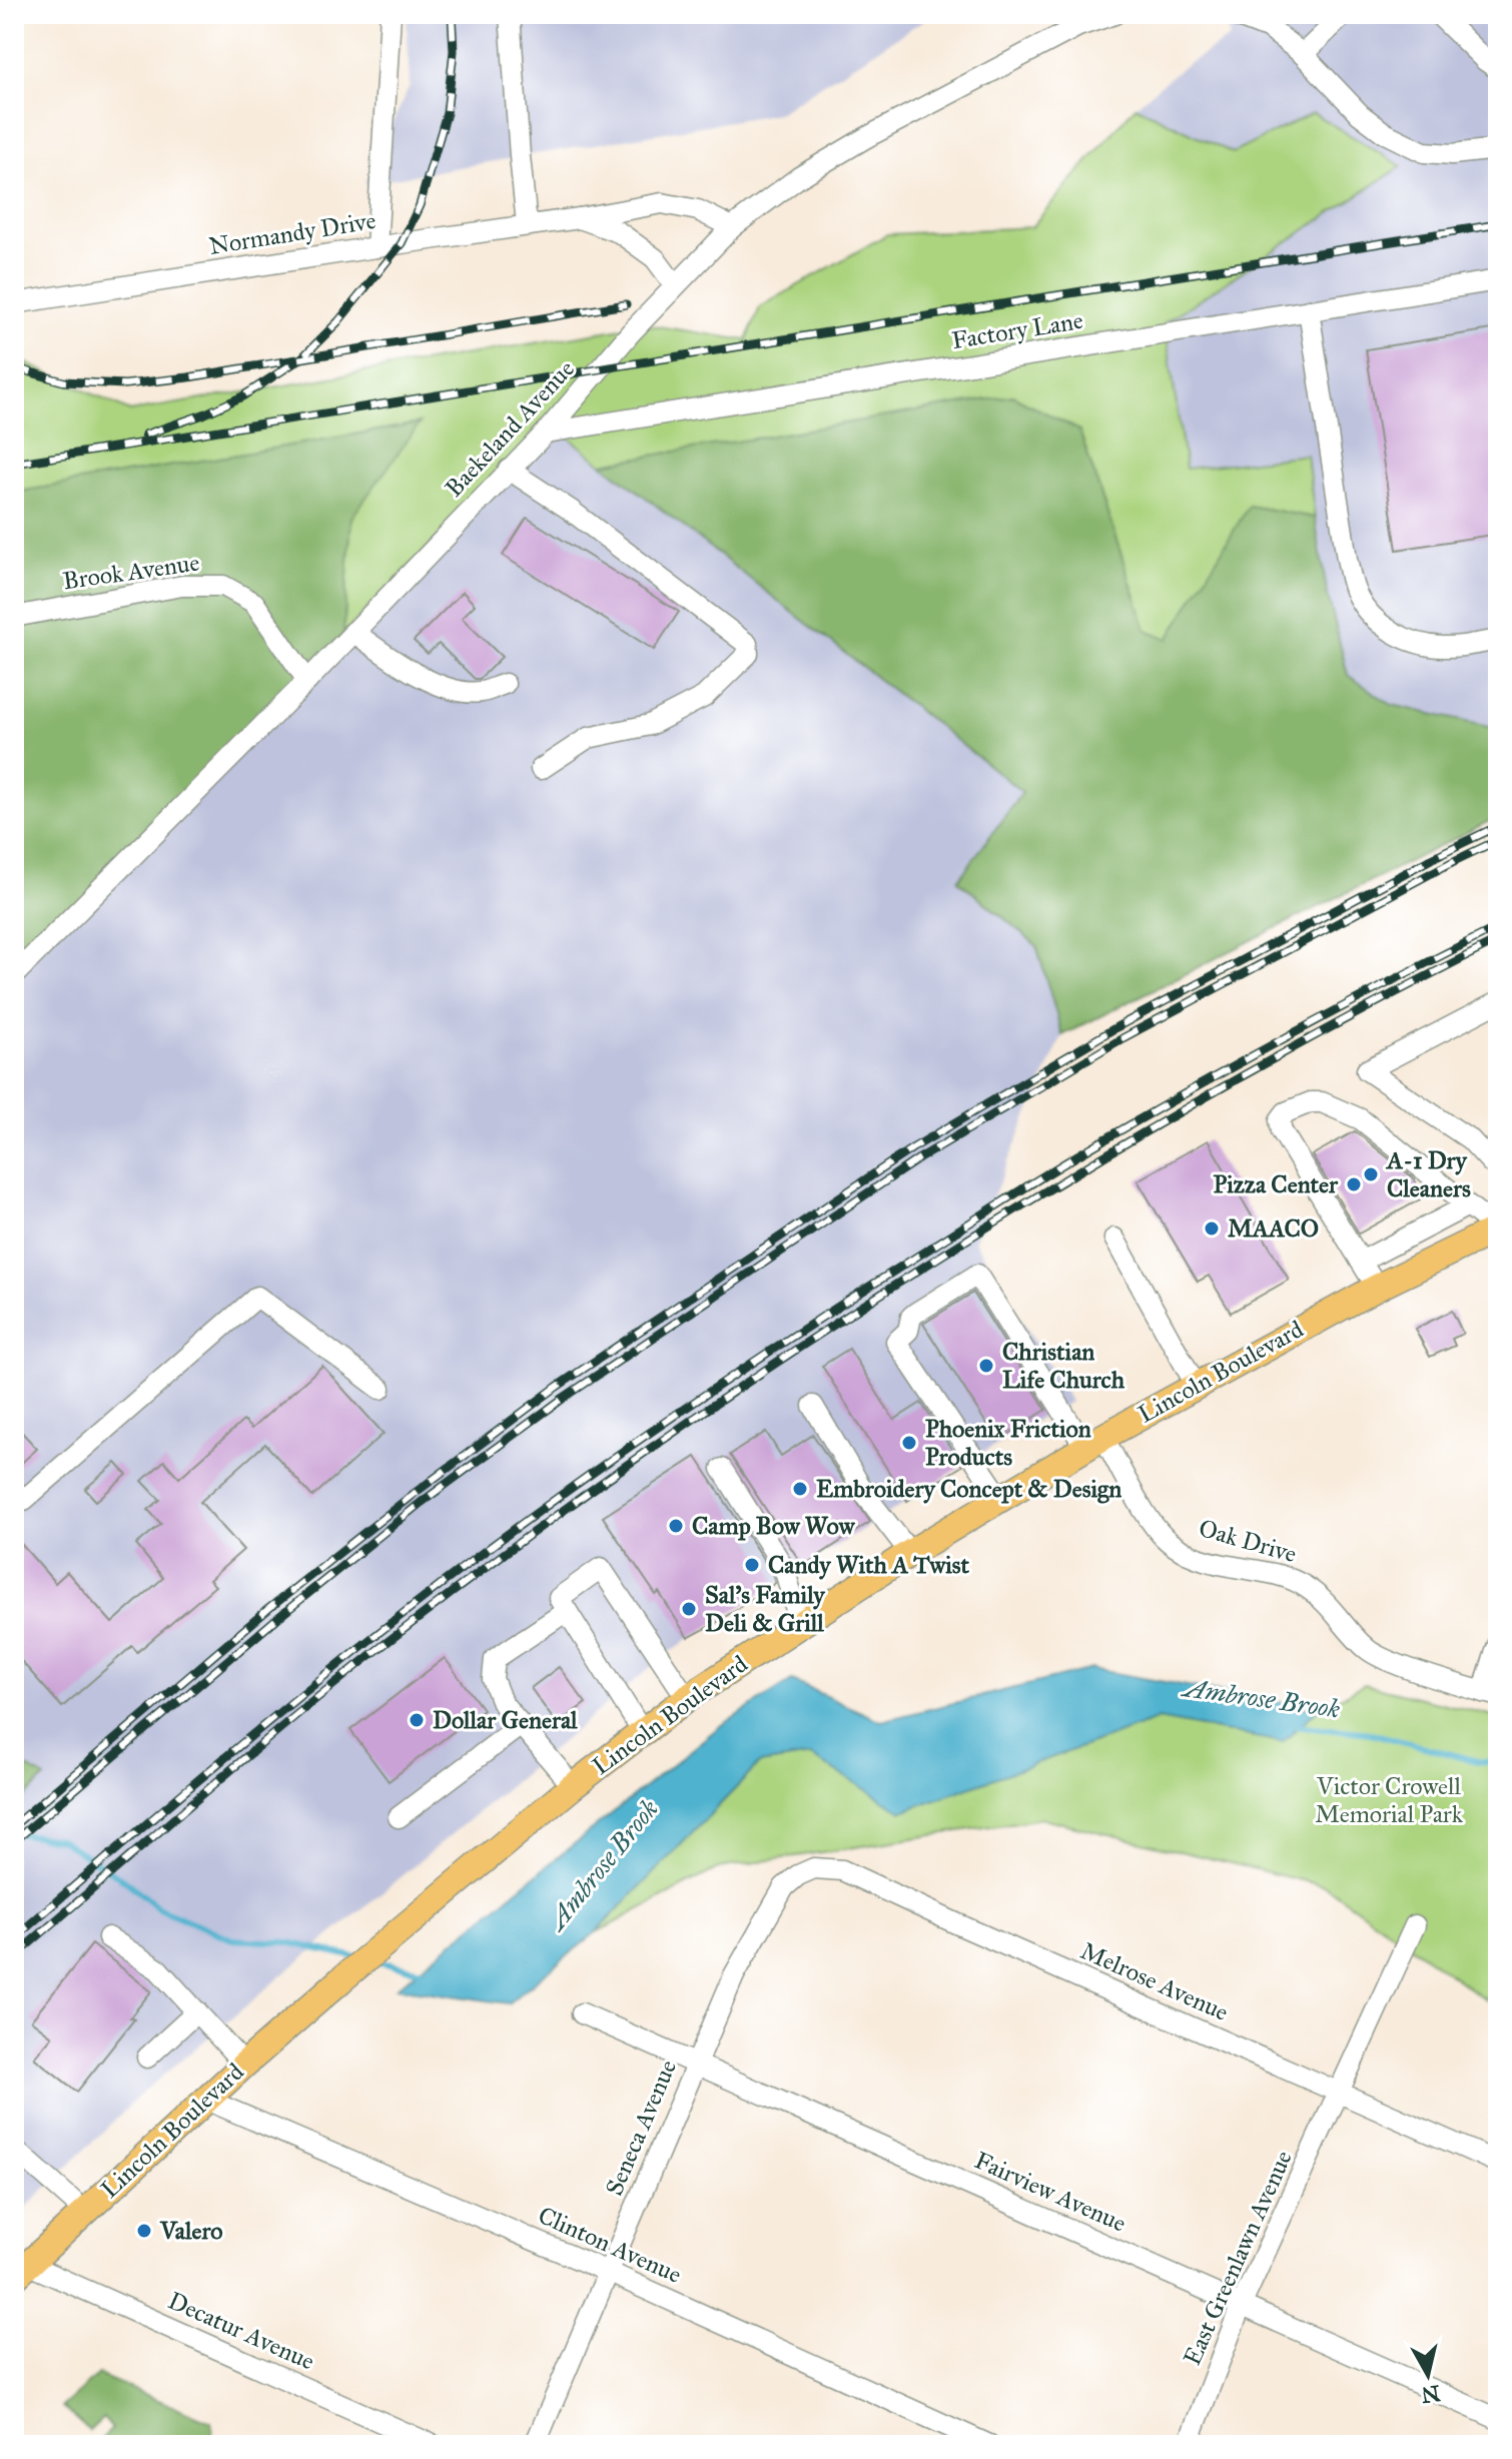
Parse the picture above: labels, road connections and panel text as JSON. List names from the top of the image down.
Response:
{
  "streets": {
    "main road": ["Lincoln Boulevard"],
    "street": [
      "Normandy Drive",
      "Factory Lane",
      "Baekeland Avenue",
      "Brook Avenue",
      "Oak Drive",
      "Melrose Avenue",
      "Seneca Avenue",
      "Fairview Avenue",
      "Clinton Avenue",
      "East Greenlawn Avenue",
      "Decatur Avenue"
    ]
  },
  "crossings": [
    ["Normandy Drive", "Baekeland Avenue"],
    ["Factory Lane", "Baekeland Avenue"],
    ["Baekeland Avenue", "Brook Avenue"],
    ["Lincoln Boulevard", "Oak Drive"],
    ["Lincoln Boulevard", "Clinton Avenue"],
    ["Lincoln Boulevard", "Decatur Avenue"],
    ["Melrose Avenue", "Seneca Avenue"],
    ["Melrose Avenue", "East Greenlawn Avenue"],
    ["Seneca Avenue", "Fairview Avenue"],
    ["Seneca Avenue", "Clinton Avenue"],
    ["Fairview Avenue", "East Greenlawn Avenue"]
  ],
  "water": ["Ambrose Brook"],
  "parks": ["Victor Crowell Memorial Park"],
  "places": [
    "A-1 Dry Cleaners",
    "Pizza Center",
    "MAACO",
    "Christian Life Church",
    "Phoenix Friction Products",
    "Embroidery Concept & Design",
    "Camp Bow Wow",
    "Candy With A Twist",
    "Sal's Family Deli & Grill",
    "Dollar General",
    "Valero"
  ],
  "north": "bottom"
}
